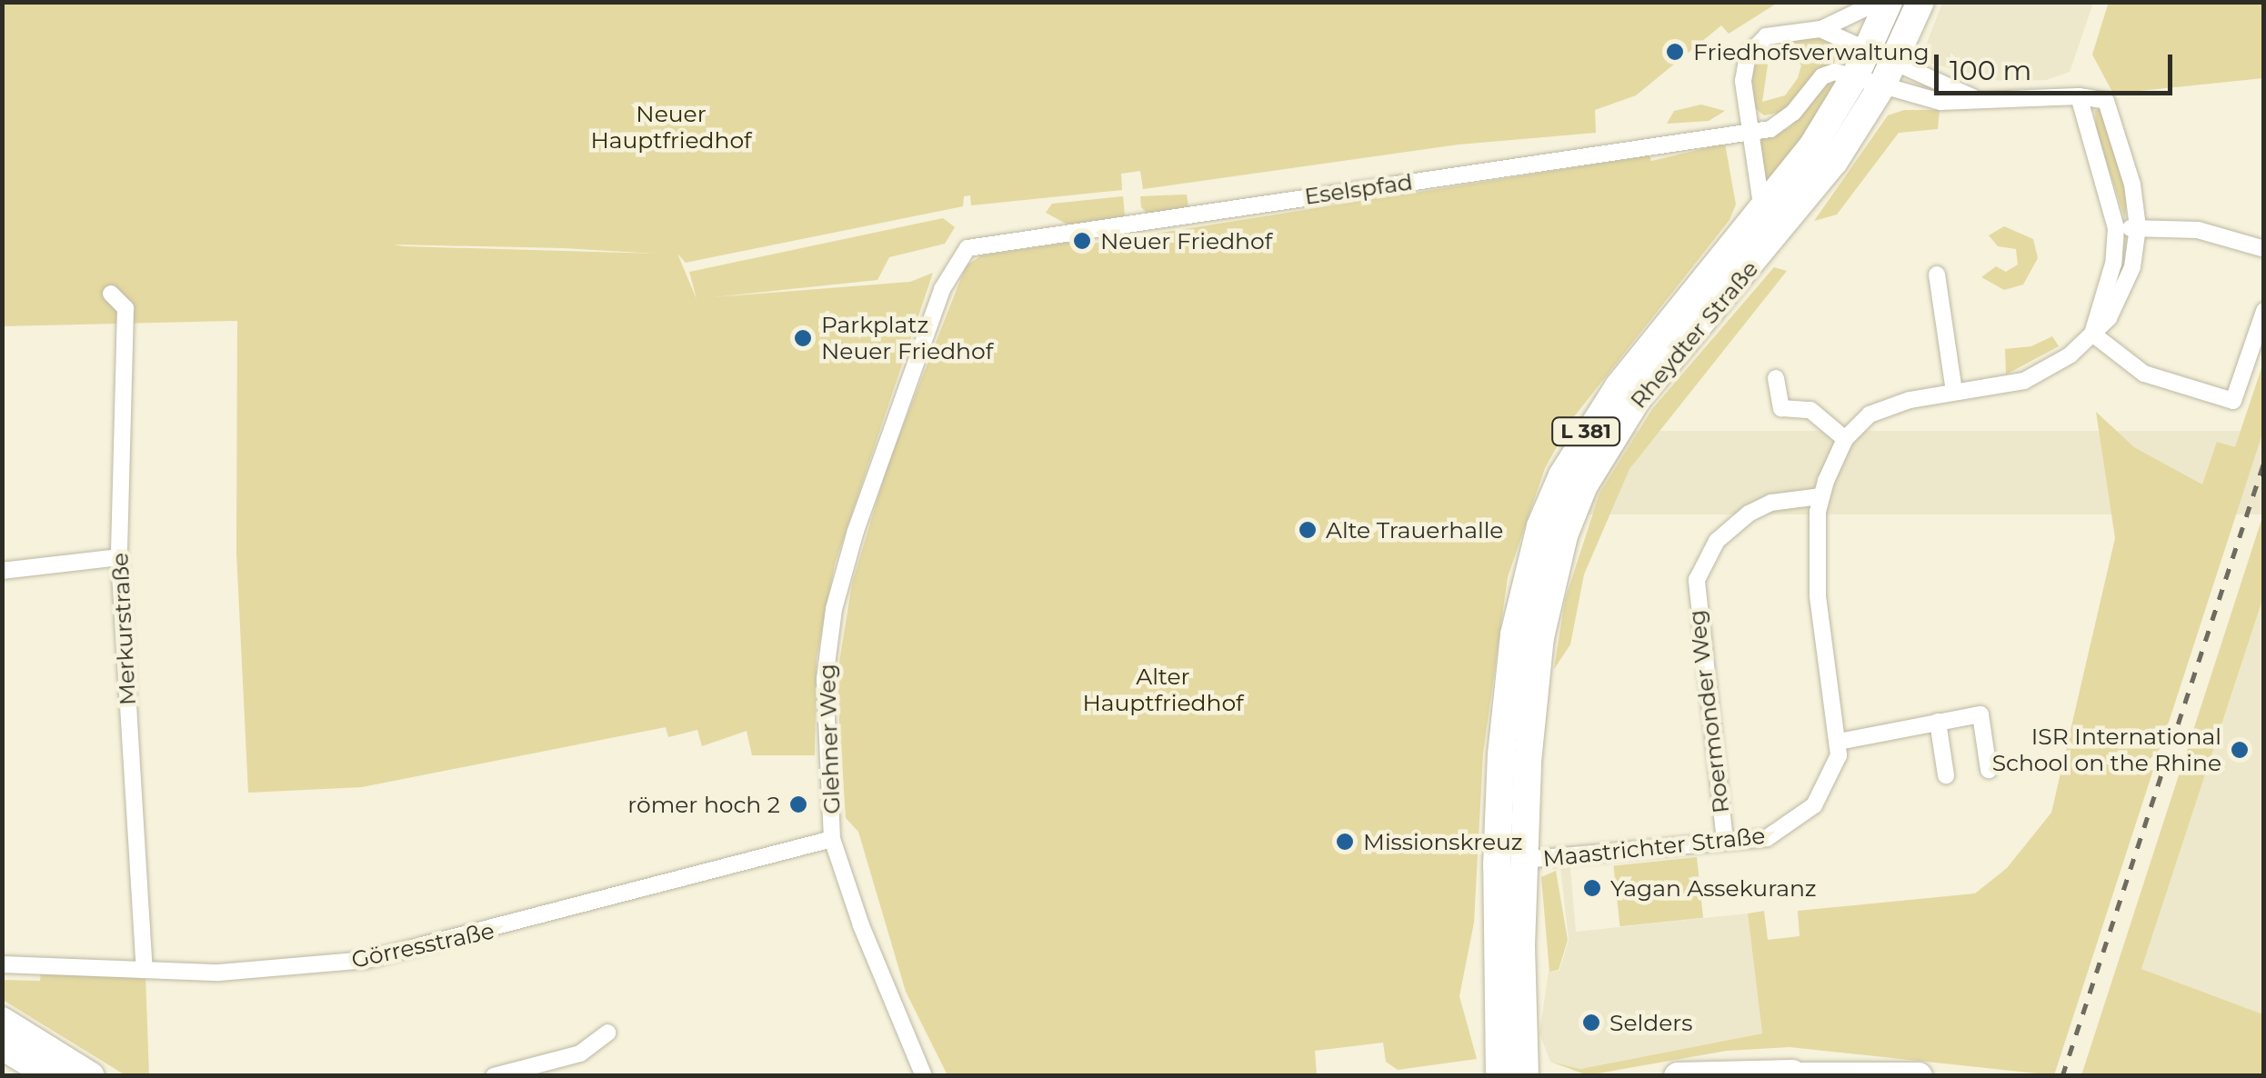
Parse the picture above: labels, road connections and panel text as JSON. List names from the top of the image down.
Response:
{
  "streets": {
    "main road": ["Rheydter Straße", "L 381"],
    "street": [
      "Eselspfad",
      "Merkurstraße",
      "Roermonder Weg",
      "Glehner Weg",
      "Maastrichter Straße",
      "Görresstraße"
    ]
  },
  "crossings": [
    ["Eselspfad", "Rheydter Straße"],
    ["Eselspfad", "Glehner Weg"],
    ["Rheydter Straße", "Maastrichter Straße"],
    ["Merkurstraße", "Görresstraße"],
    ["Roermonder Weg", "Maastrichter Straße"],
    ["Glehner Weg", "Görresstraße"]
  ],
  "parks": ["Neuer Hauptfriedhof", "Alter Hauptfriedhof"],
  "places": [
    "Friedhofsverwaltung",
    "Neuer Friedhof",
    "Parkplatz Neuer Friedhof",
    "Alte Trauerhalle",
    "ISR International School on the Rhine",
    "römer hoch 2",
    "Missionskreuz",
    "Yagan Assekuranz",
    "Selders"
  ],
  "scale_bar": "100 m"
}
